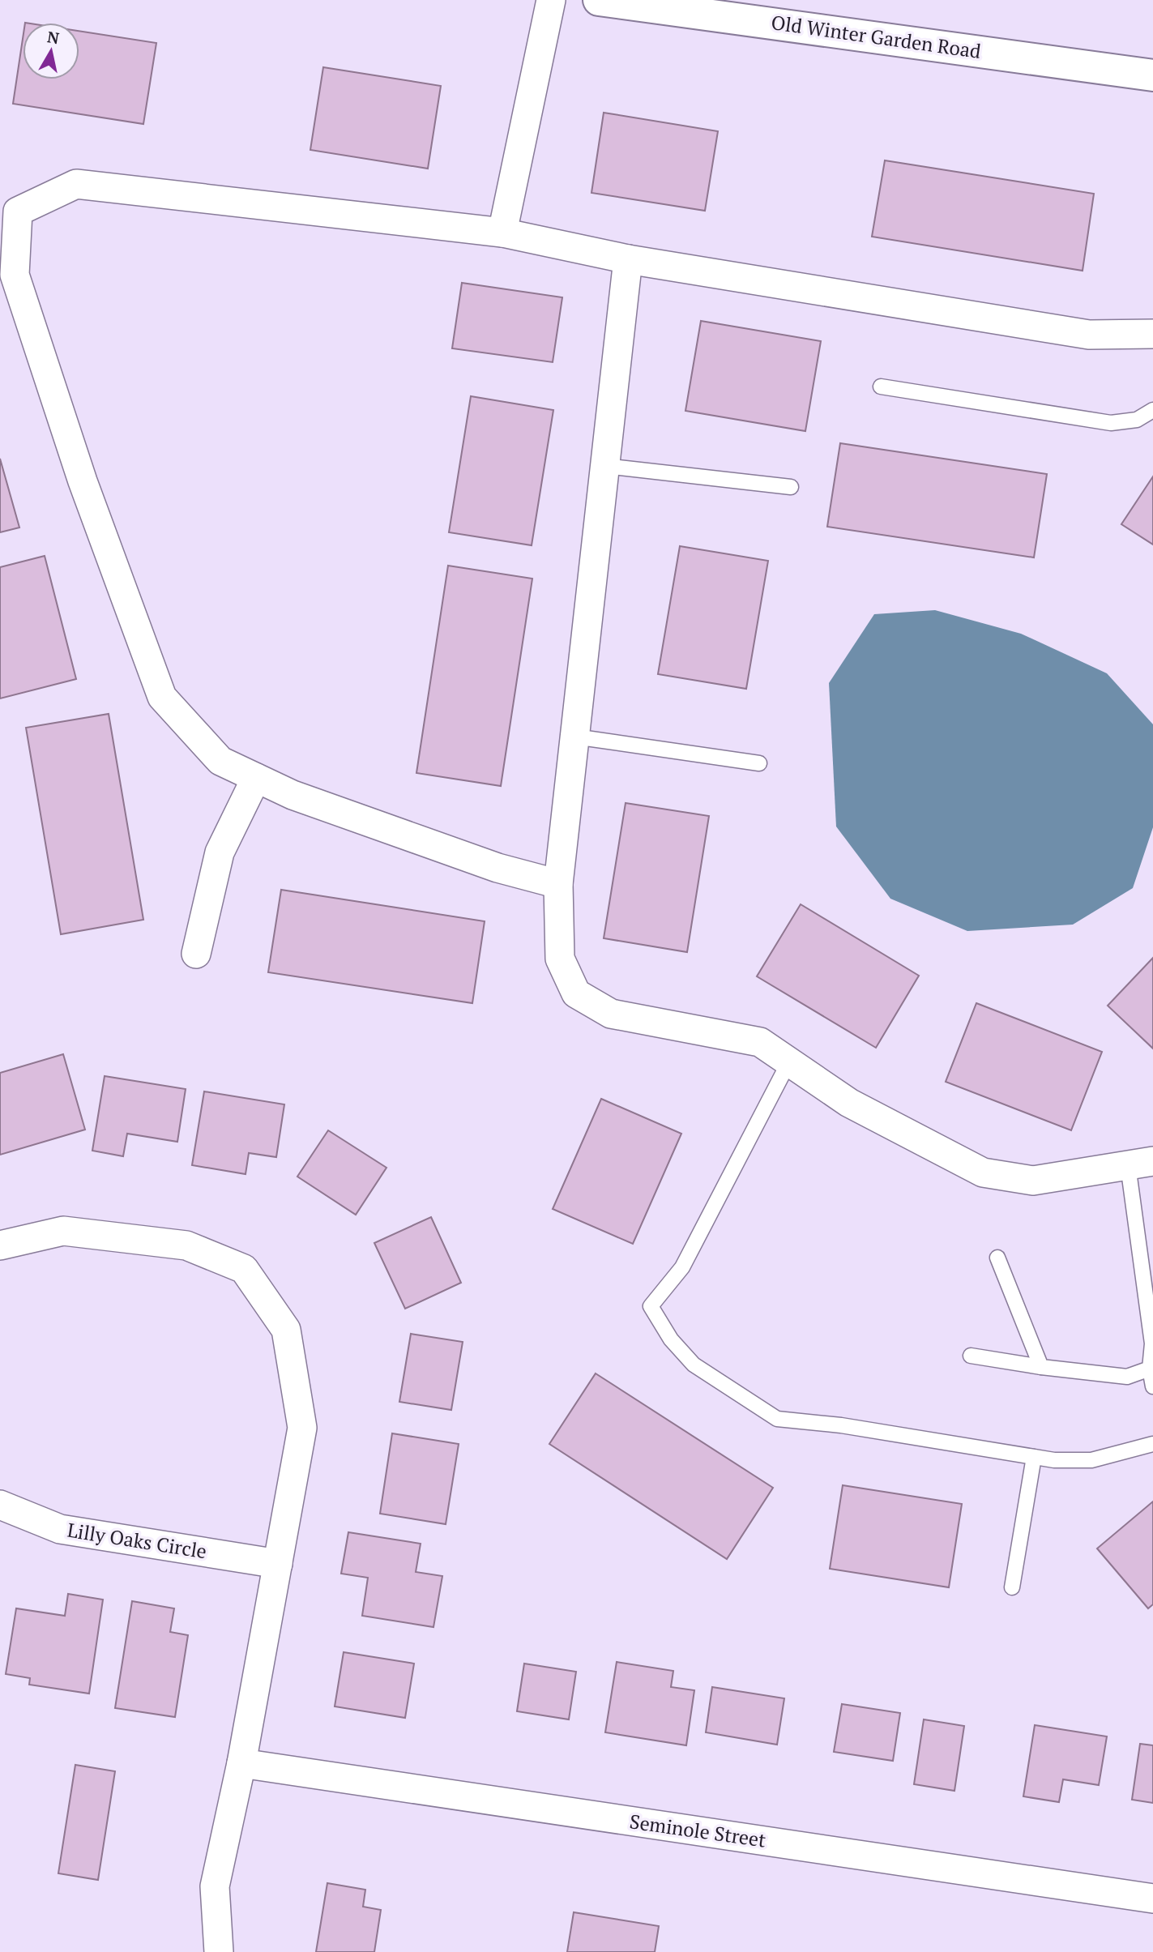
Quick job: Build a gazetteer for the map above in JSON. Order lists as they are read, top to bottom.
{
  "streets": {
    "main road": ["Old Winter Garden Road"],
    "street": ["Lilly Oaks Circle", "Seminole Street"]
  },
  "north": "top"
}
